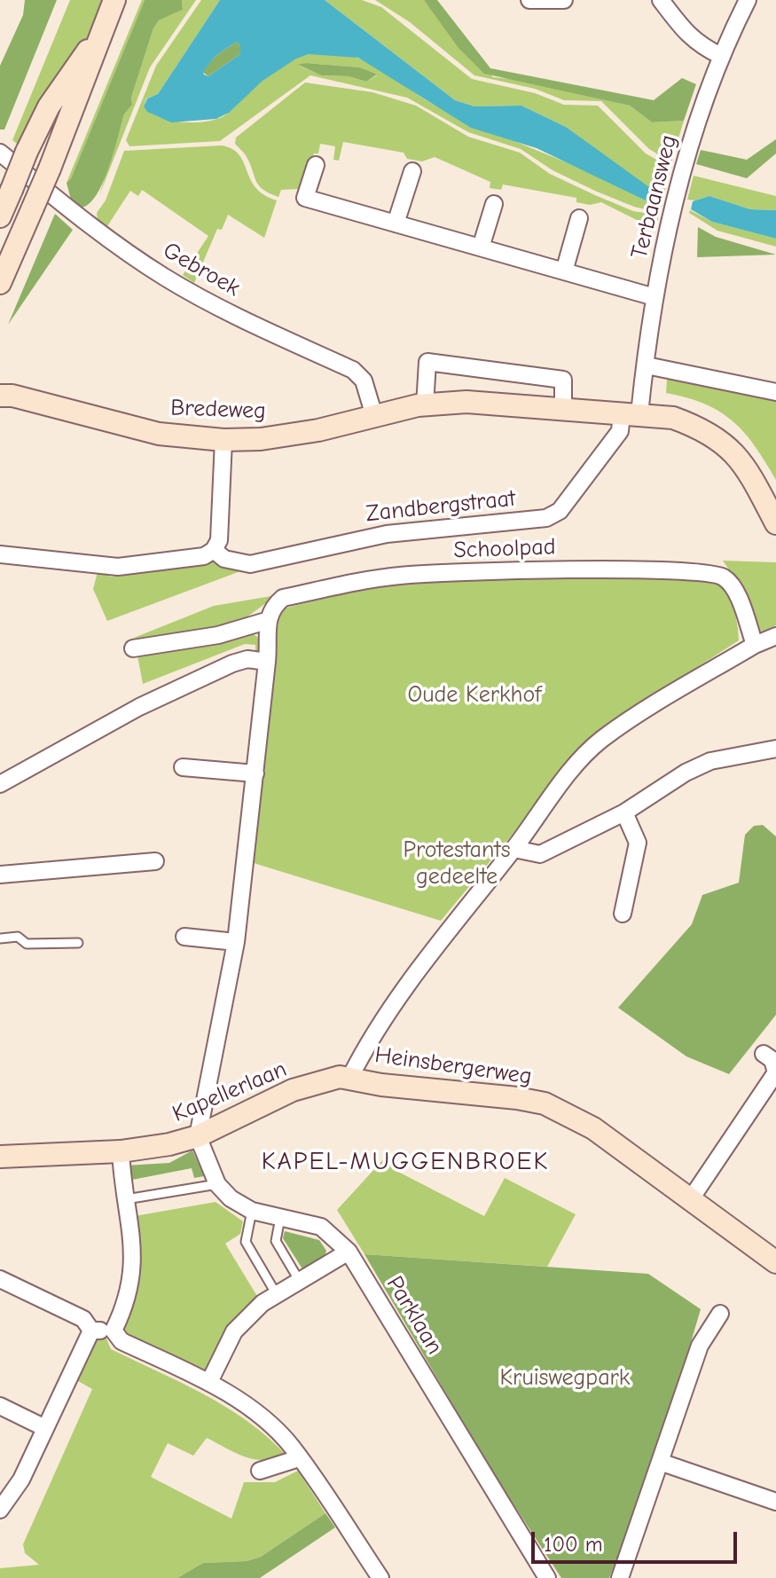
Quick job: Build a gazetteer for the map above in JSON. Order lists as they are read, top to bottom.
{
  "streets": {
    "main road": ["Bredeweg", "Heinsbergerweg", "Kapellerlaan"],
    "street": [
      "Terbaansweg",
      "Gebroek",
      "Zandbergstraat",
      "Schoolpad",
      "Parklaan"
    ]
  },
  "crossings": [
    ["Terbaansweg", "Bredeweg"],
    ["Terbaansweg", "Zandbergstraat"],
    ["Gebroek", "Bredeweg"],
    ["Bredeweg", "Zandbergstraat"],
    ["Heinsbergerweg", "Kapellerlaan"],
    ["Kapellerlaan", "Parklaan"]
  ],
  "districts": ["KAPEL-MUGGENBROEK"],
  "parks": ["Oude Kerkhof", "Protestants gedeelte", "Kruiswegpark"],
  "scale_bar": "100 m"
}
